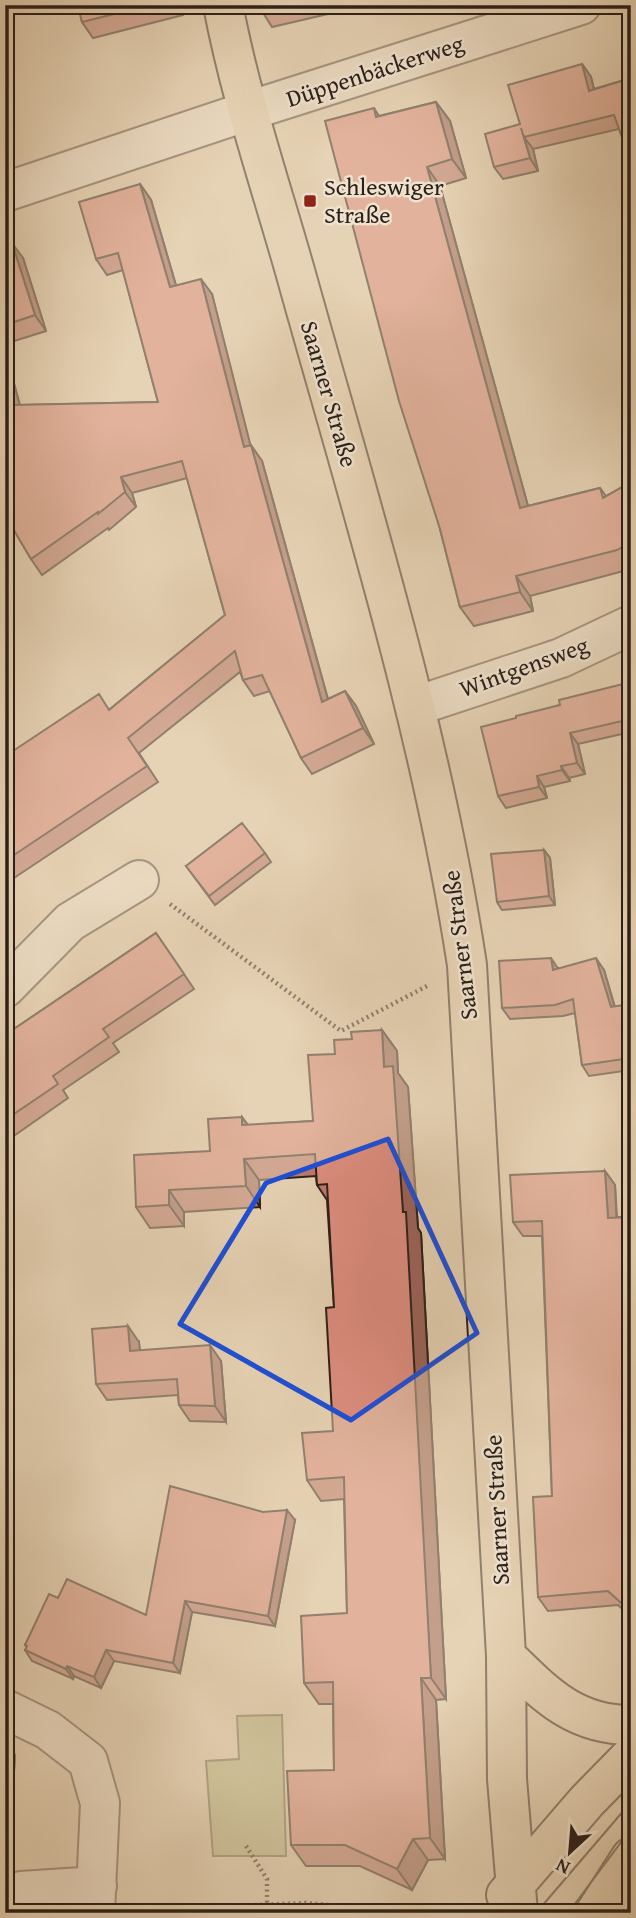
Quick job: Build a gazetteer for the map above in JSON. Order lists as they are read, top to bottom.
{
  "streets": {
    "main road": ["Saarner Straße"],
    "street": ["Düppenbäckerweg", "Wintgensweg"]
  },
  "crossings": [
    ["Düppenbäckerweg", "Saarner Straße"],
    ["Saarner Straße", "Wintgensweg"]
  ],
  "places": {
    "transit": ["Schleswiger Straße"]
  },
  "north": "bottom left"
}
